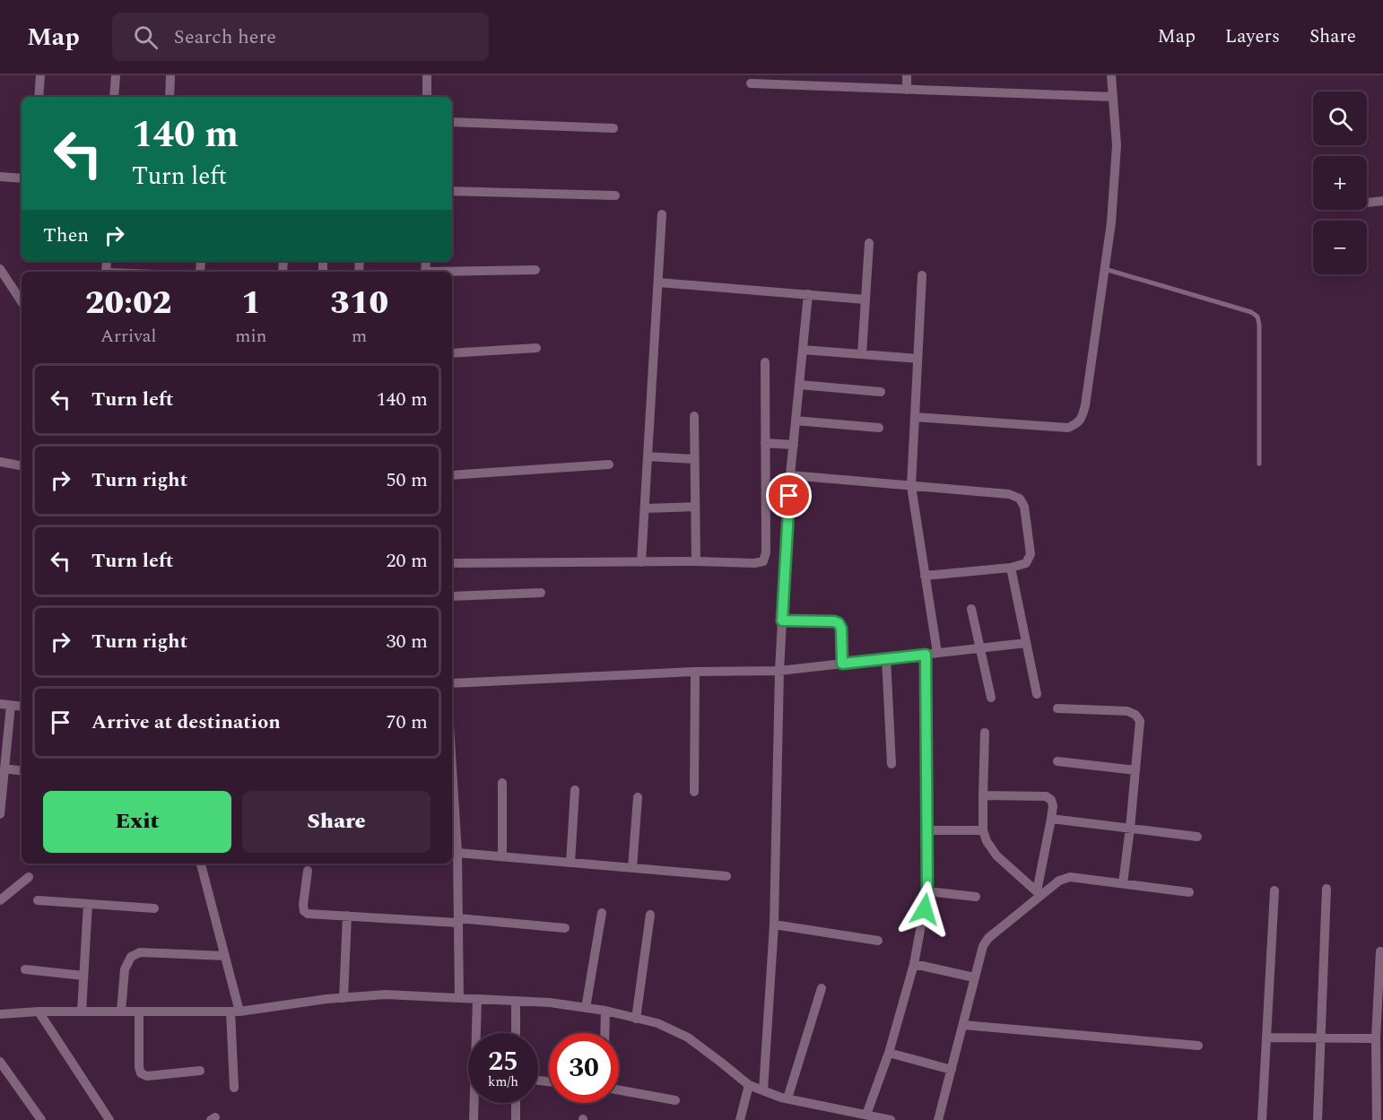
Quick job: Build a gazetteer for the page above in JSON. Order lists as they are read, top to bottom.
{
  "page": {
    "header": "Map",
    "search": "Search here",
    "nav": ["Map", "Layers", "Share"],
    "map_buttons": ["+", "−"],
    "turn": ["140 m", "Turn left"],
    "then": "Then",
    "eta": [
      "20:02",
      "Arrival",
      "1",
      "min",
      "310",
      "m"
    ],
    "list": [
      {
        "name": "Turn left",
        "value": "140 m"
      },
      {
        "name": "Turn right",
        "value": "50 m"
      },
      {
        "name": "Turn left",
        "value": "20 m"
      },
      {
        "name": "Turn right",
        "value": "30 m"
      },
      {
        "name": "Arrive at destination",
        "value": "70 m"
      }
    ],
    "buttons": ["Exit", "Share"],
    "speed": "25 km/h",
    "limit": "30"
  }
}
